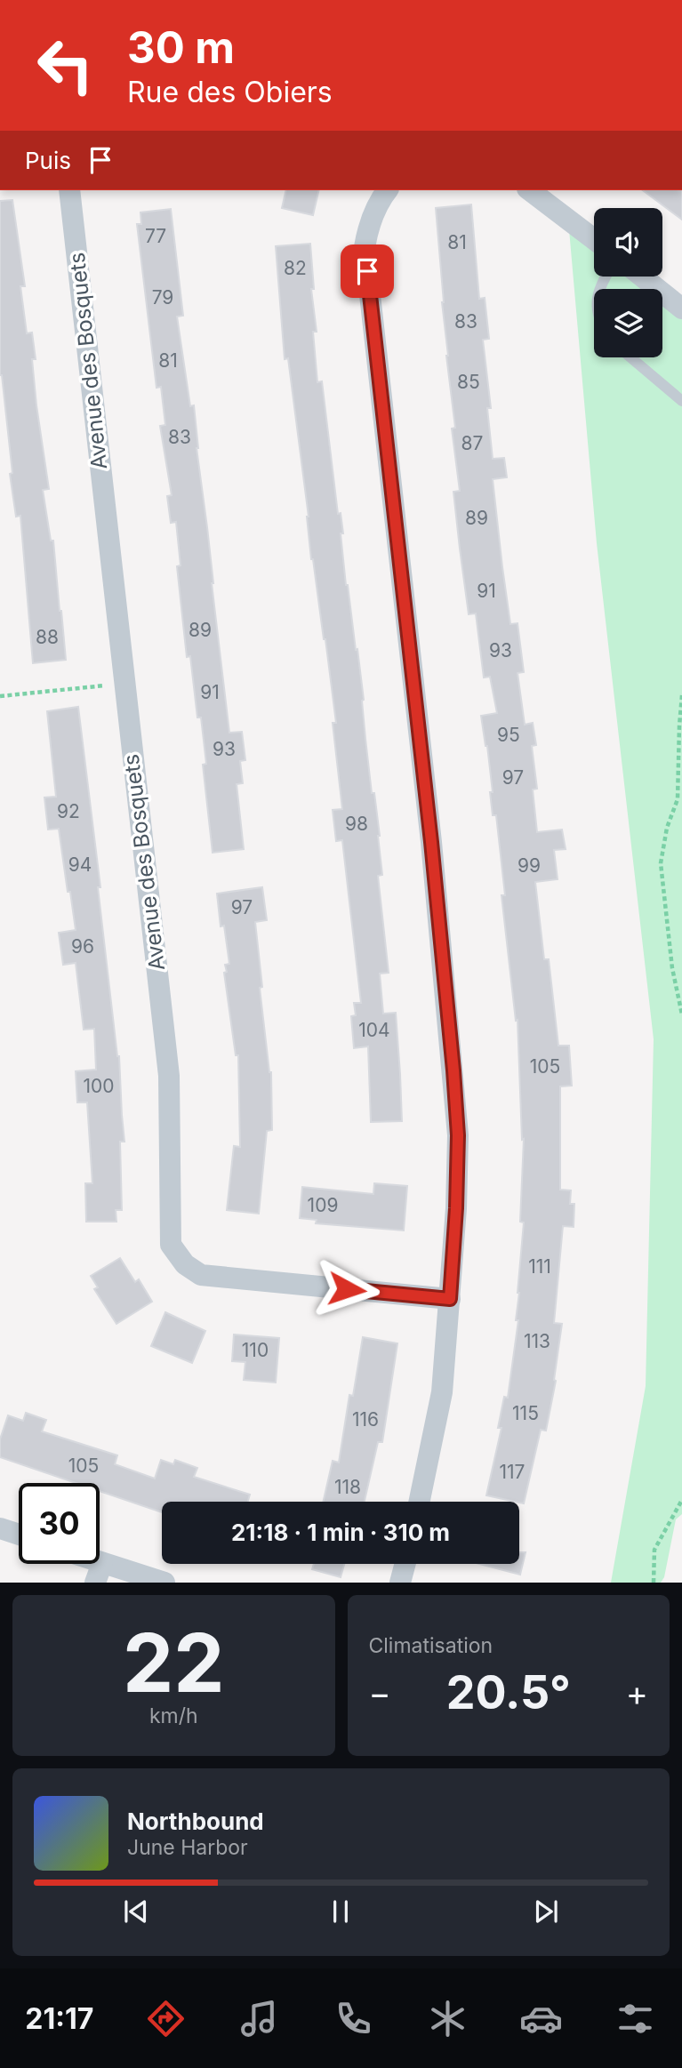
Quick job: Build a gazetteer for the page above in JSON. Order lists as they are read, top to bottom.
{
  "streets": {
    "street": ["Avenue des Bosquets"]
  },
  "house_numbers": [
    "77",
    "81",
    "82",
    "79",
    "83",
    "81",
    "85",
    "83",
    "87",
    "89",
    "91",
    "89",
    "88",
    "93",
    "91",
    "95",
    "93",
    "97",
    "92",
    "98",
    "94",
    "99",
    "97",
    "96",
    "104",
    "105",
    "100",
    "109",
    "111",
    "113",
    "110",
    "115",
    "116",
    "105",
    "117",
    "118"
  ],
  "page": {
    "turn": ["30 m", "Rue des Obiers"],
    "then": "Puis",
    "limit": "30",
    "trip": "21:18 · 1 min · 310 m",
    "tile": [
      ["22", "km/h"],
      "Climatisation"
    ],
    "heat": ["−", "20.5°", "+"],
    "song": ["Northbound", "June Harbor"],
    "tabs": "21:17"
  }
}
